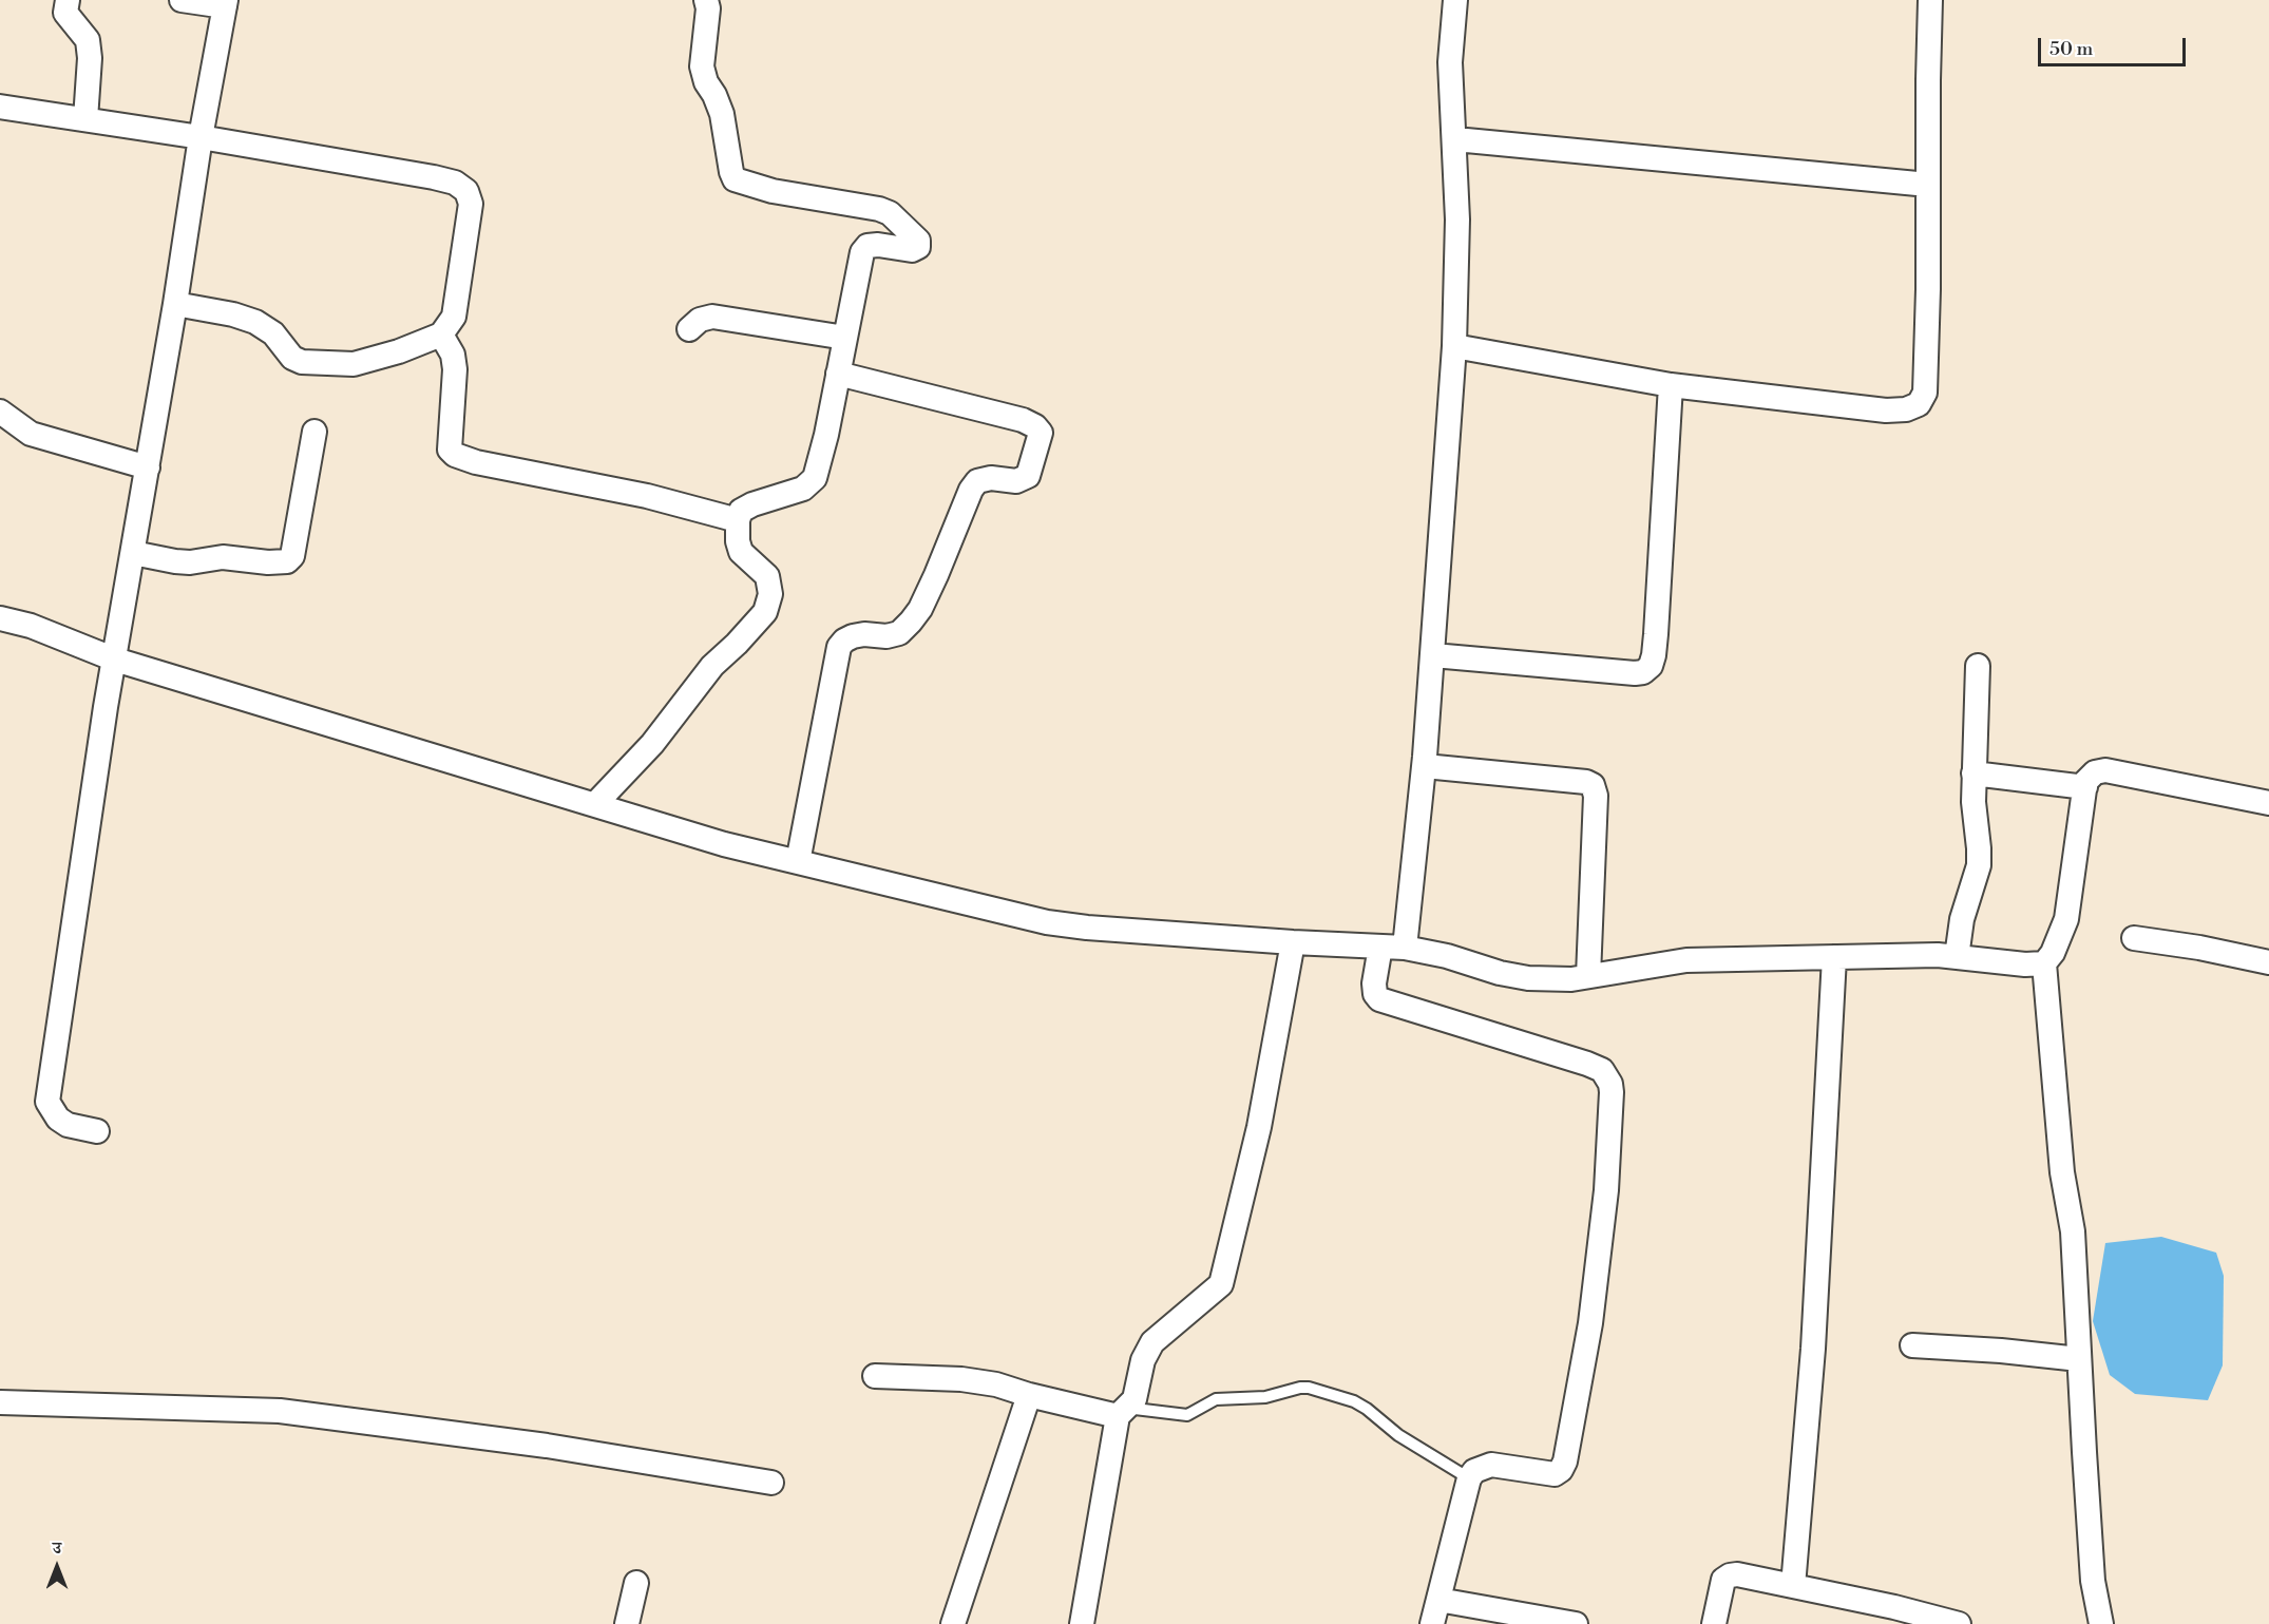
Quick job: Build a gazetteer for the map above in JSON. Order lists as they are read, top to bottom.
{
  "scale_bar": "50 m",
  "north": "top"
}
